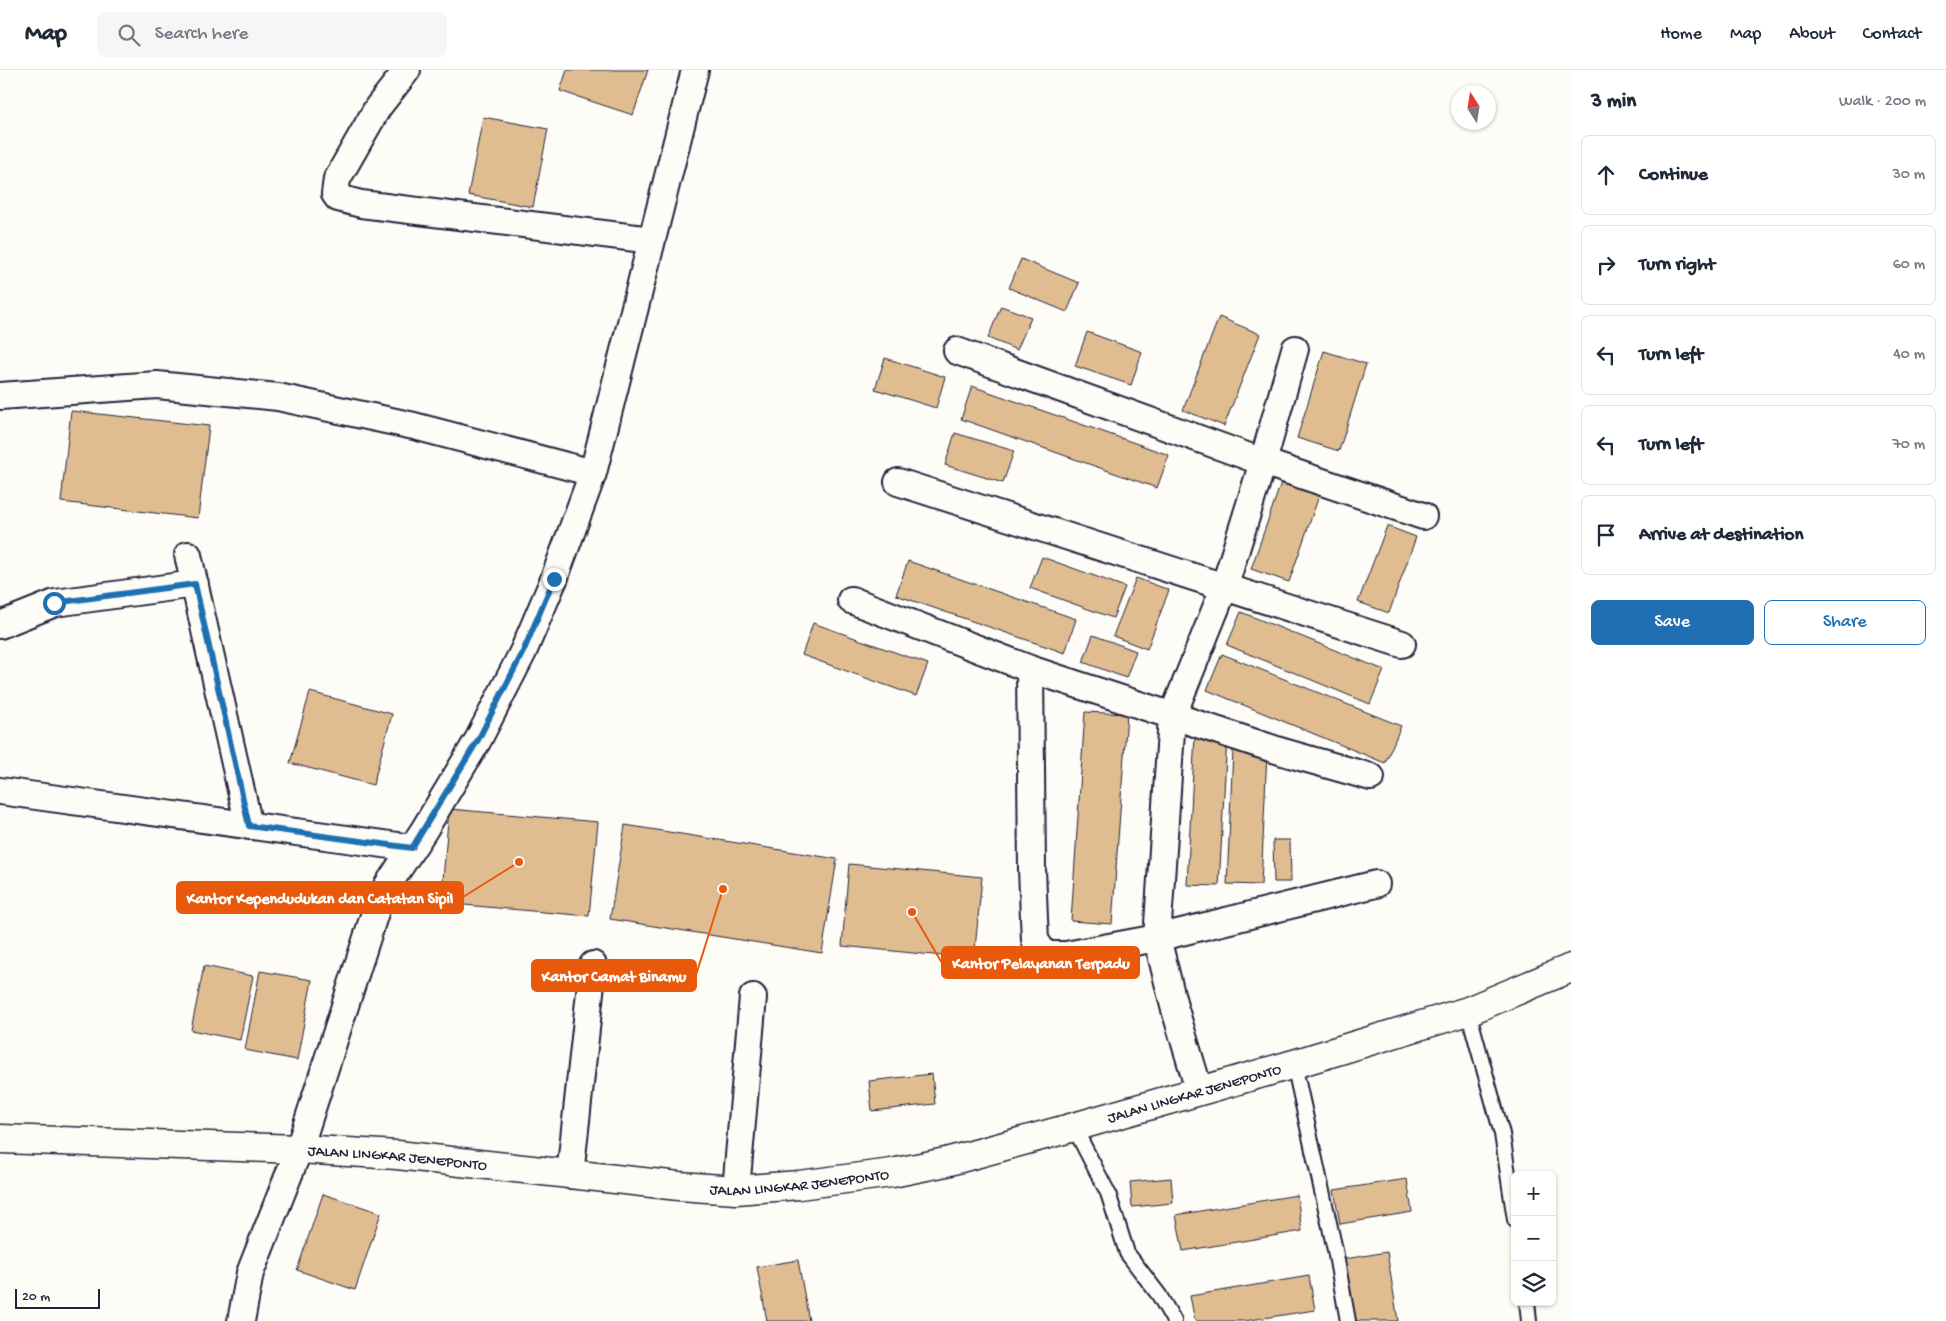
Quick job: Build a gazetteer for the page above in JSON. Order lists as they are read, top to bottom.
{
  "streets": {
    "main road": ["JALAN LINGKAR JENEPONTO"]
  },
  "places": ["Kantor Kependudukan dan Catatan Sipil", "Kantor Camat Binamu", "Kantor Pelayanan Terpadu"],
  "scale_bar": "20 m",
  "north": "top",
  "page": {
    "header": "Map",
    "search": "Search here",
    "nav": [
      "Home",
      "Map",
      "About",
      "Contact"
    ],
    "heading": ["3 min", "Walk · 200 m"],
    "list": [
      ["Continue", "30 m"],
      ["Turn right", "60 m"],
      ["Turn left", "40 m"],
      ["Turn left", "70 m"],
      "Arrive at destination"
    ],
    "buttons": ["Save", "Share"],
    "map_buttons": ["+", "−"],
    "scale": "20 m"
  }
}
